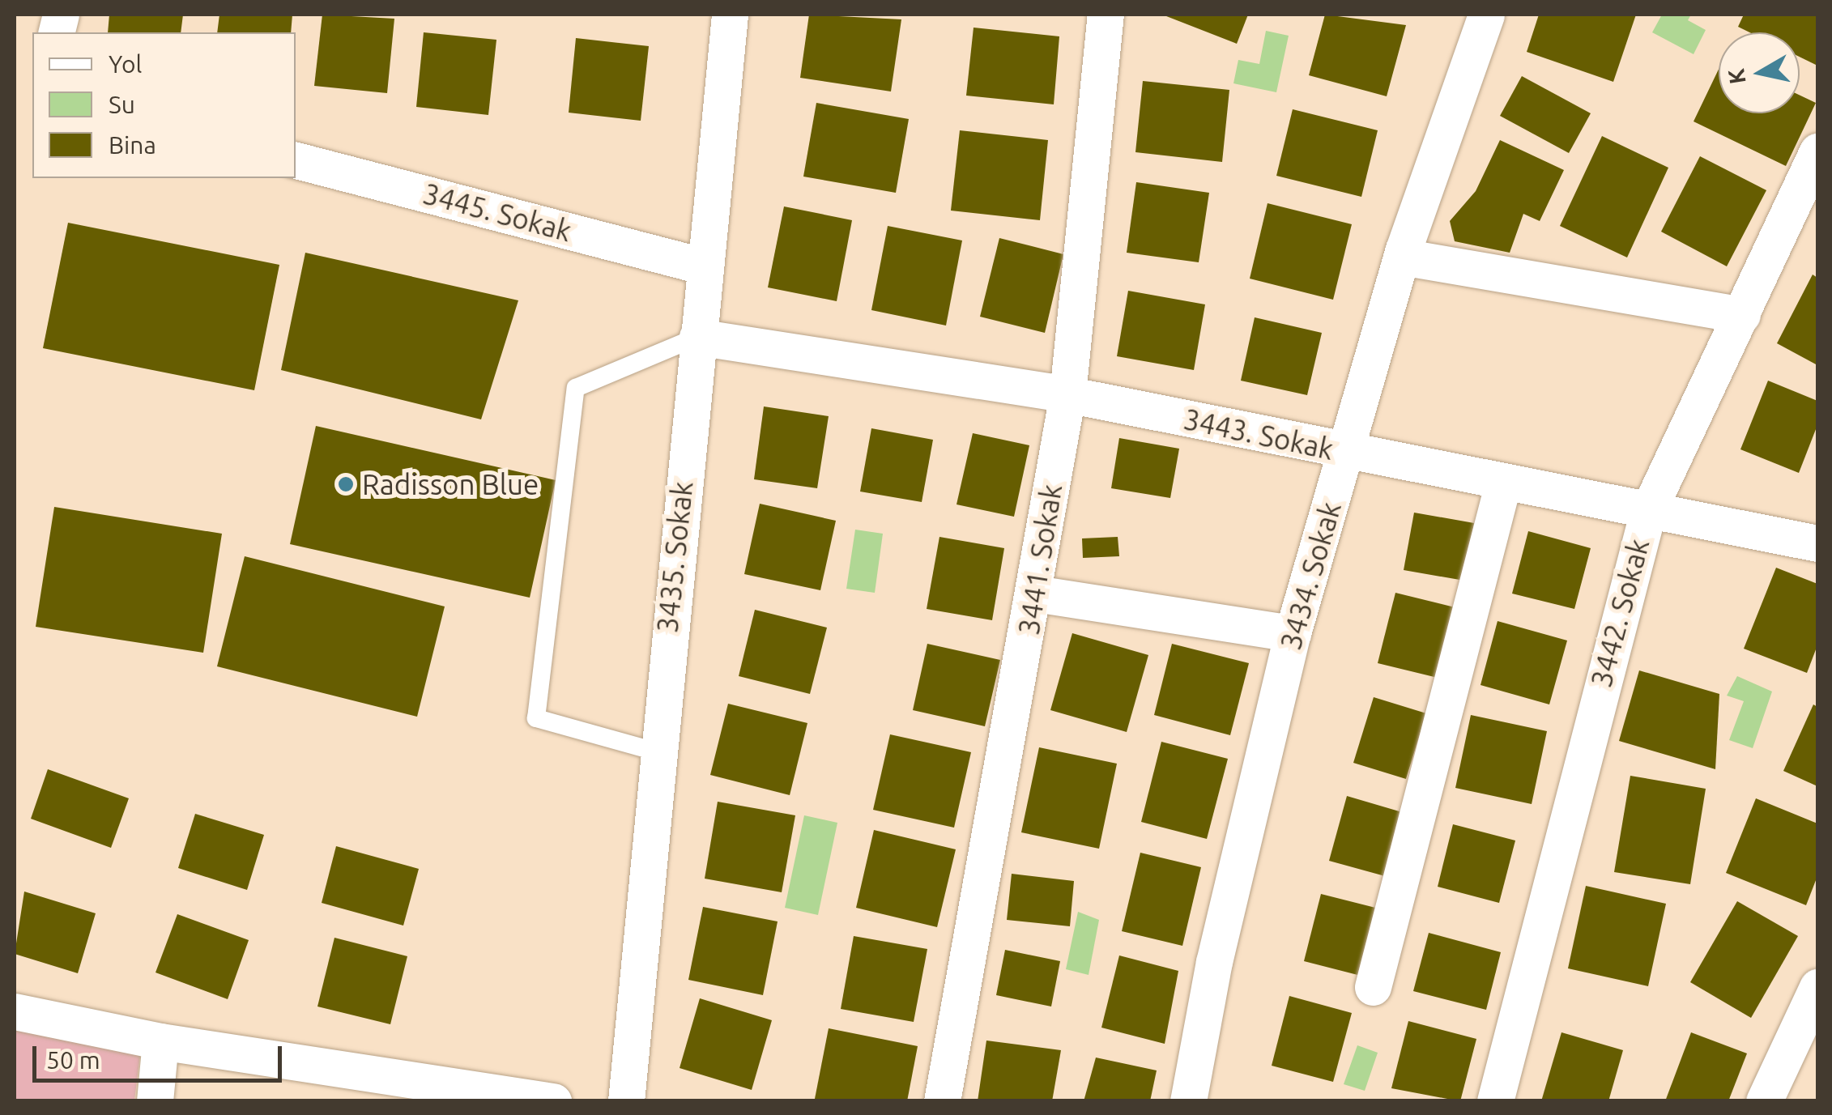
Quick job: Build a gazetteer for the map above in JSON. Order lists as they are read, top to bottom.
{
  "streets": {
    "street": [
      "3445. Sokak",
      "3443. Sokak",
      "3435. Sokak",
      "3441. Sokak",
      "3434. Sokak",
      "3442. Sokak"
    ]
  },
  "crossings": [
    ["3445. Sokak", "3435. Sokak"],
    ["3443. Sokak", "3435. Sokak"],
    ["3443. Sokak", "3441. Sokak"],
    ["3443. Sokak", "3434. Sokak"],
    ["3443. Sokak", "3442. Sokak"]
  ],
  "places": ["Radisson Blue"],
  "legend": ["Yol", "Su", "Bina"],
  "scale_bar": "50 m",
  "north": "left"
}
